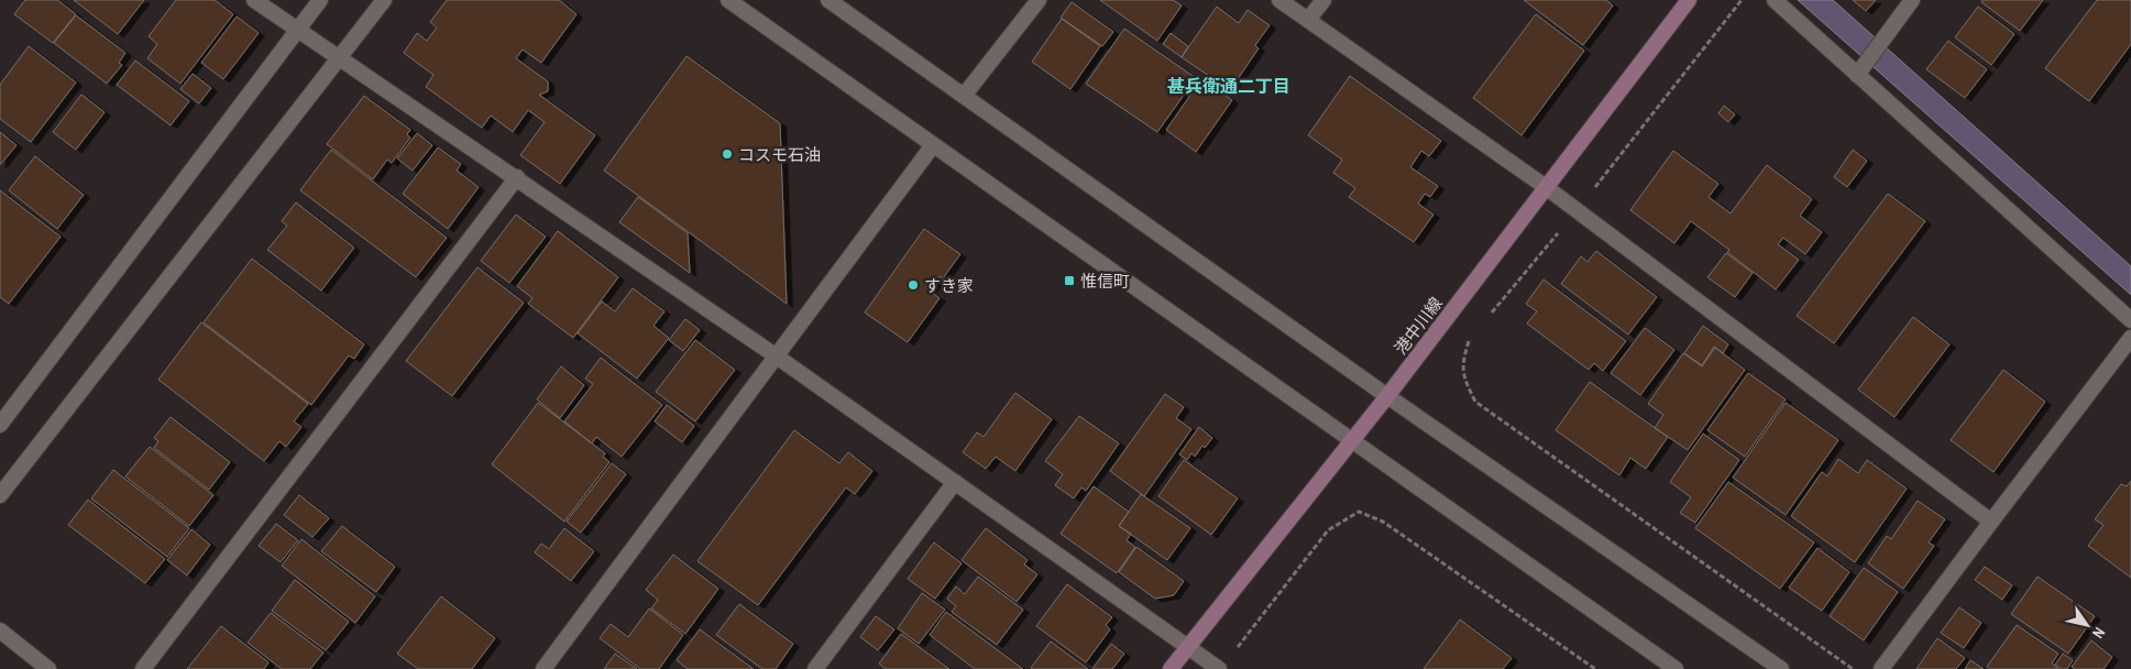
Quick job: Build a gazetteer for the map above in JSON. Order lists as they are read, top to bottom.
{
  "streets": {
    "main road": ["港中川線"]
  },
  "districts": ["甚兵衛通二丁目"],
  "places": {
    "other": ["コスモ石油", "すき家"],
    "transit": ["惟信町"]
  },
  "north": "bottom right"
}
